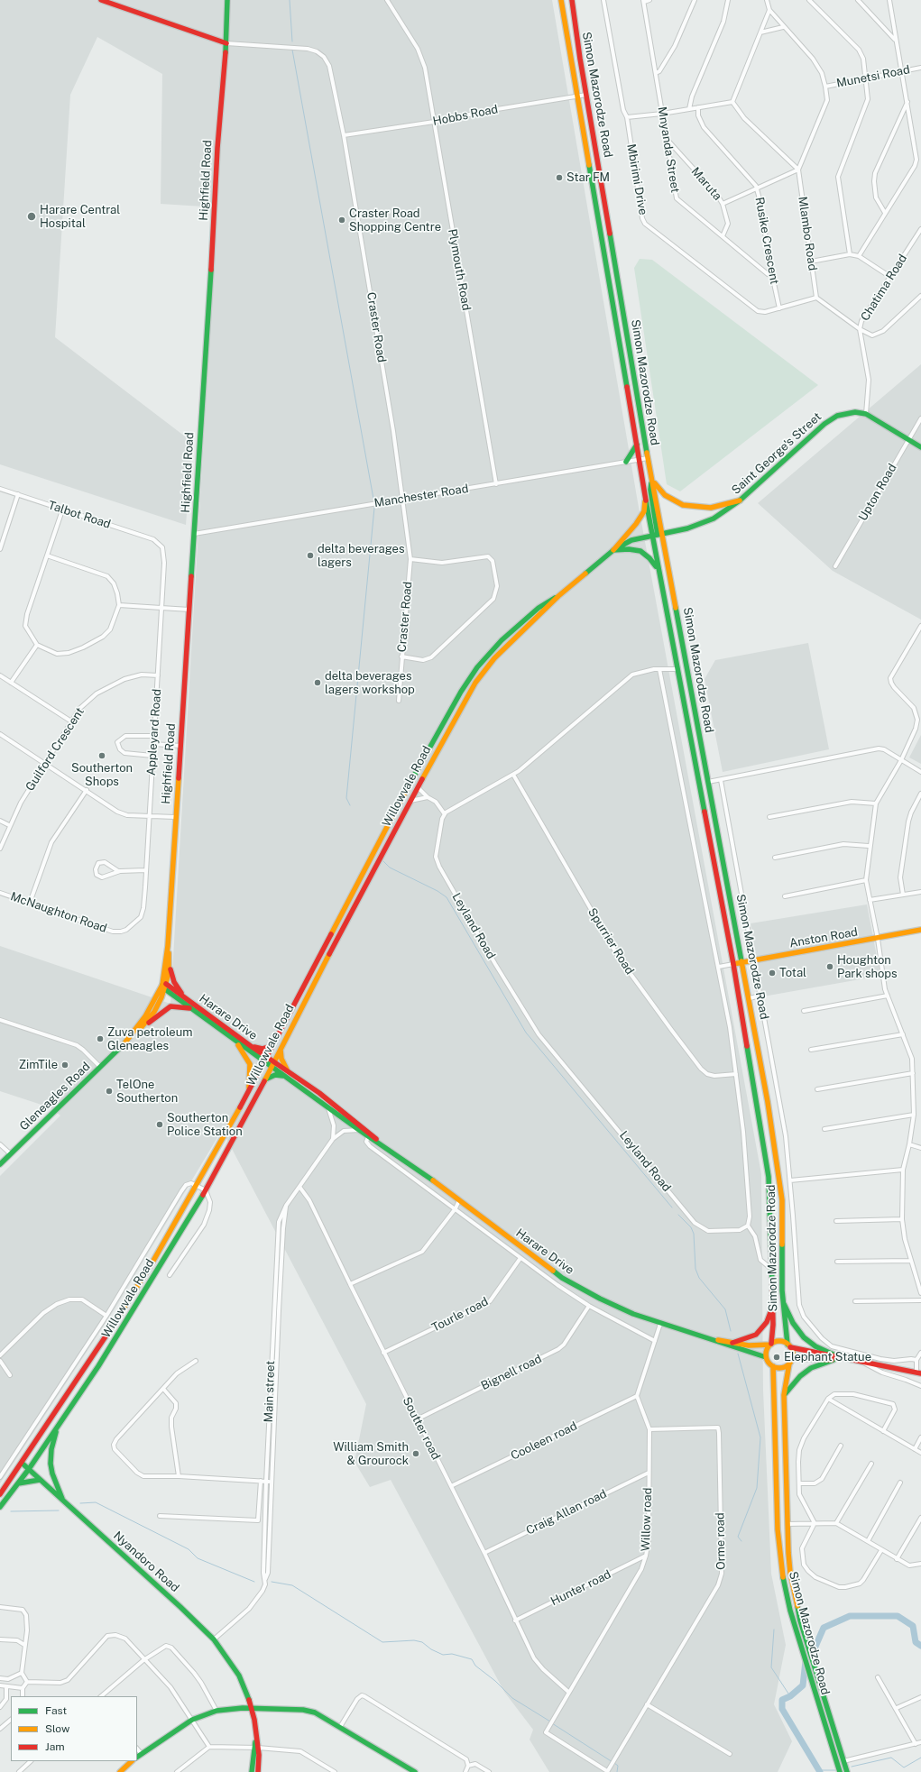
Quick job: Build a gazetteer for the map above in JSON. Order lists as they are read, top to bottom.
{
  "streets": {
    "main road": [
      "Simon Mazorodze Road",
      "Highfield Road",
      "Saint George's Street",
      "Willowvale Road",
      "Anston Road",
      "Harare Drive",
      "Gleneagles Road",
      "Nyandoro Road"
    ],
    "street": [
      "Munetsi Road",
      "Hobbs Road",
      "Mnyanda Street",
      "Mbirimi Drive",
      "Maruta",
      "Mlambo Road",
      "Rusike Crescent",
      "Plymouth Road",
      "Chatima Road",
      "Craster Road",
      "Upton Road",
      "Manchester Road",
      "Talbot Road",
      "Appleyard Road",
      "Guilford Crescent",
      "McNaughton Road",
      "Leyland Road",
      "Spurrier Road",
      "Tourle road",
      "Bignell road",
      "Main street",
      "Soutter road",
      "Cooleen road",
      "Craig Allan road",
      "Willow road",
      "Orme road",
      "Hunter road"
    ]
  },
  "crossings": [
    ["Simon Mazorodze Road", "Hobbs Road"],
    ["Simon Mazorodze Road", "Saint George's Street"],
    ["Simon Mazorodze Road", "Manchester Road"],
    ["Simon Mazorodze Road", "Willowvale Road"],
    ["Simon Mazorodze Road", "Anston Road"],
    ["Simon Mazorodze Road", "Harare Drive"],
    ["Hobbs Road", "Plymouth Road"],
    ["Hobbs Road", "Craster Road"],
    ["Mnyanda Street", "Maruta"],
    ["Mnyanda Street", "Rusike Crescent"],
    ["Mbirimi Drive", "Mlambo Road"],
    ["Mbirimi Drive", "Rusike Crescent"],
    ["Highfield Road", "Craster Road"],
    ["Highfield Road", "Manchester Road"],
    ["Highfield Road", "Harare Drive"],
    ["Highfield Road", "Gleneagles Road"],
    ["Plymouth Road", "Manchester Road"],
    ["Craster Road", "Manchester Road"],
    ["Saint George's Street", "Upton Road"],
    ["Saint George's Street", "Willowvale Road"],
    ["Talbot Road", "Appleyard Road"],
    ["Appleyard Road", "Guilford Crescent"],
    ["Appleyard Road", "McNaughton Road"],
    ["Willowvale Road", "Harare Drive"],
    ["Willowvale Road", "Nyandoro Road"],
    ["Harare Drive", "Gleneagles Road"],
    ["Harare Drive", "Main street"],
    ["Tourle road", "Soutter road"],
    ["Bignell road", "Soutter road"],
    ["Main street", "Soutter road"],
    ["Main street", "Nyandoro Road"],
    ["Soutter road", "Cooleen road"],
    ["Soutter road", "Craig Allan road"],
    ["Soutter road", "Willow road"],
    ["Soutter road", "Hunter road"],
    ["Cooleen road", "Willow road"],
    ["Craig Allan road", "Willow road"],
    ["Willow road", "Orme road"],
    ["Willow road", "Hunter road"]
  ],
  "places": [
    "Star FM",
    "Harare Central Hospital",
    "Craster Road Shopping Centre",
    "delta beverages lagers",
    "delta beverages lagers workshop",
    "Southerton Shops",
    "Houghton Park shops",
    "Total",
    "Zuva petroleum Gleneagles",
    "ZimTile",
    "TelOne Southerton",
    "Southerton Police Station",
    "Elephant Statue",
    "William Smith & Grourock"
  ],
  "legend": ["Fast", "Slow", "Jam"]
}
